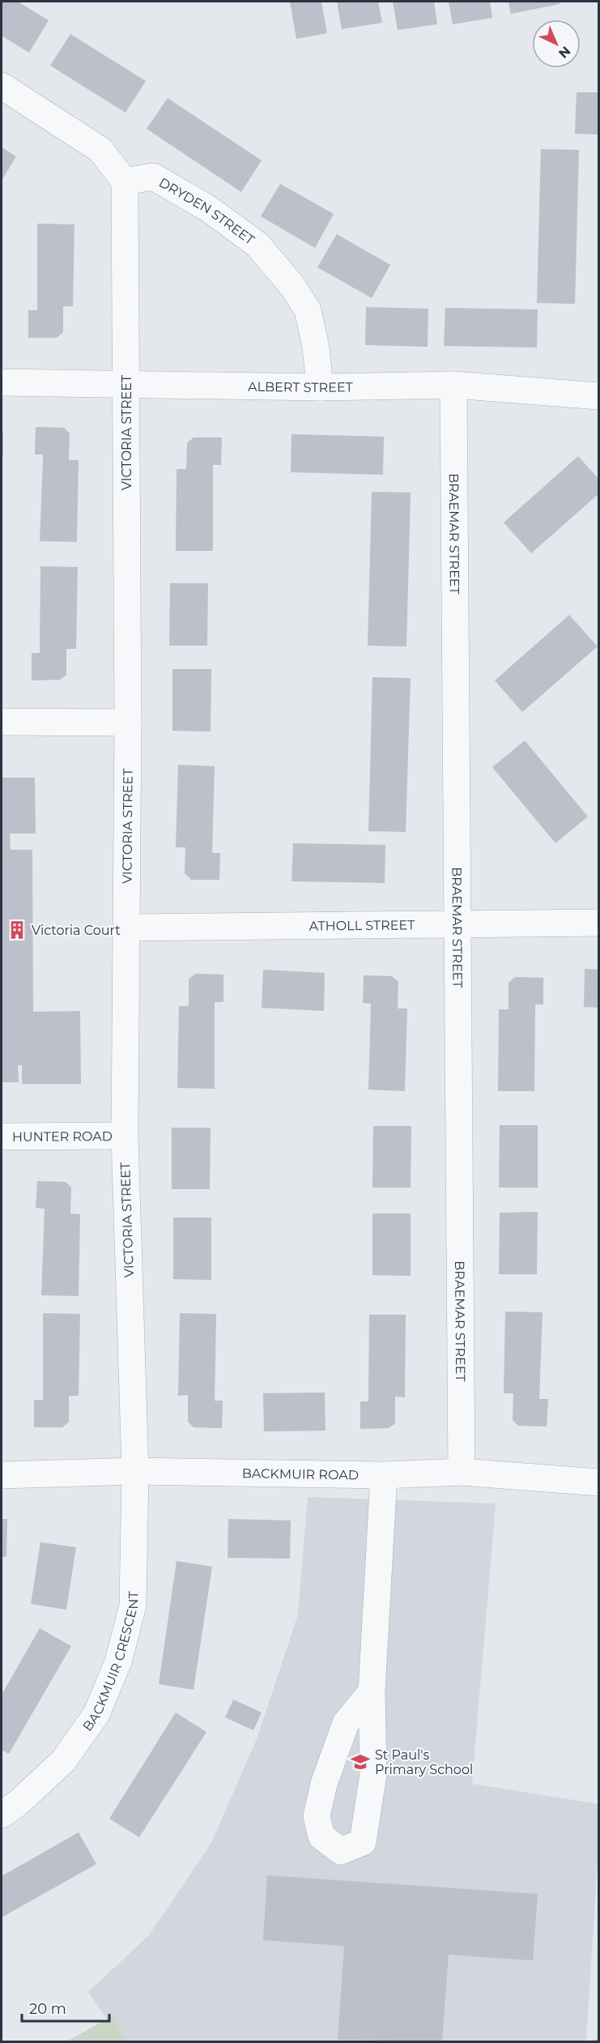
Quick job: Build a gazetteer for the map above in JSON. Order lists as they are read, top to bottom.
{
  "streets": {
    "street": [
      "DRYDEN STREET",
      "ALBERT STREET",
      "VICTORIA STREET",
      "BRAEMAR STREET",
      "ATHOLL STREET",
      "HUNTER ROAD",
      "BACKMUIR ROAD",
      "BACKMUIR CRESCENT"
    ]
  },
  "crossings": [
    ["DRYDEN STREET", "ALBERT STREET"],
    ["DRYDEN STREET", "VICTORIA STREET"],
    ["ALBERT STREET", "VICTORIA STREET"],
    ["ALBERT STREET", "BRAEMAR STREET"],
    ["VICTORIA STREET", "ATHOLL STREET"],
    ["VICTORIA STREET", "HUNTER ROAD"],
    ["VICTORIA STREET", "BACKMUIR ROAD"],
    ["VICTORIA STREET", "BACKMUIR CRESCENT"],
    ["BRAEMAR STREET", "ATHOLL STREET"],
    ["BRAEMAR STREET", "BACKMUIR ROAD"],
    ["BACKMUIR ROAD", "BACKMUIR CRESCENT"]
  ],
  "places": {
    "building": ["Victoria Court"],
    "school or university": ["St Paul's Primary School"]
  },
  "scale_bar": "20 m",
  "north": "bottom right"
}
